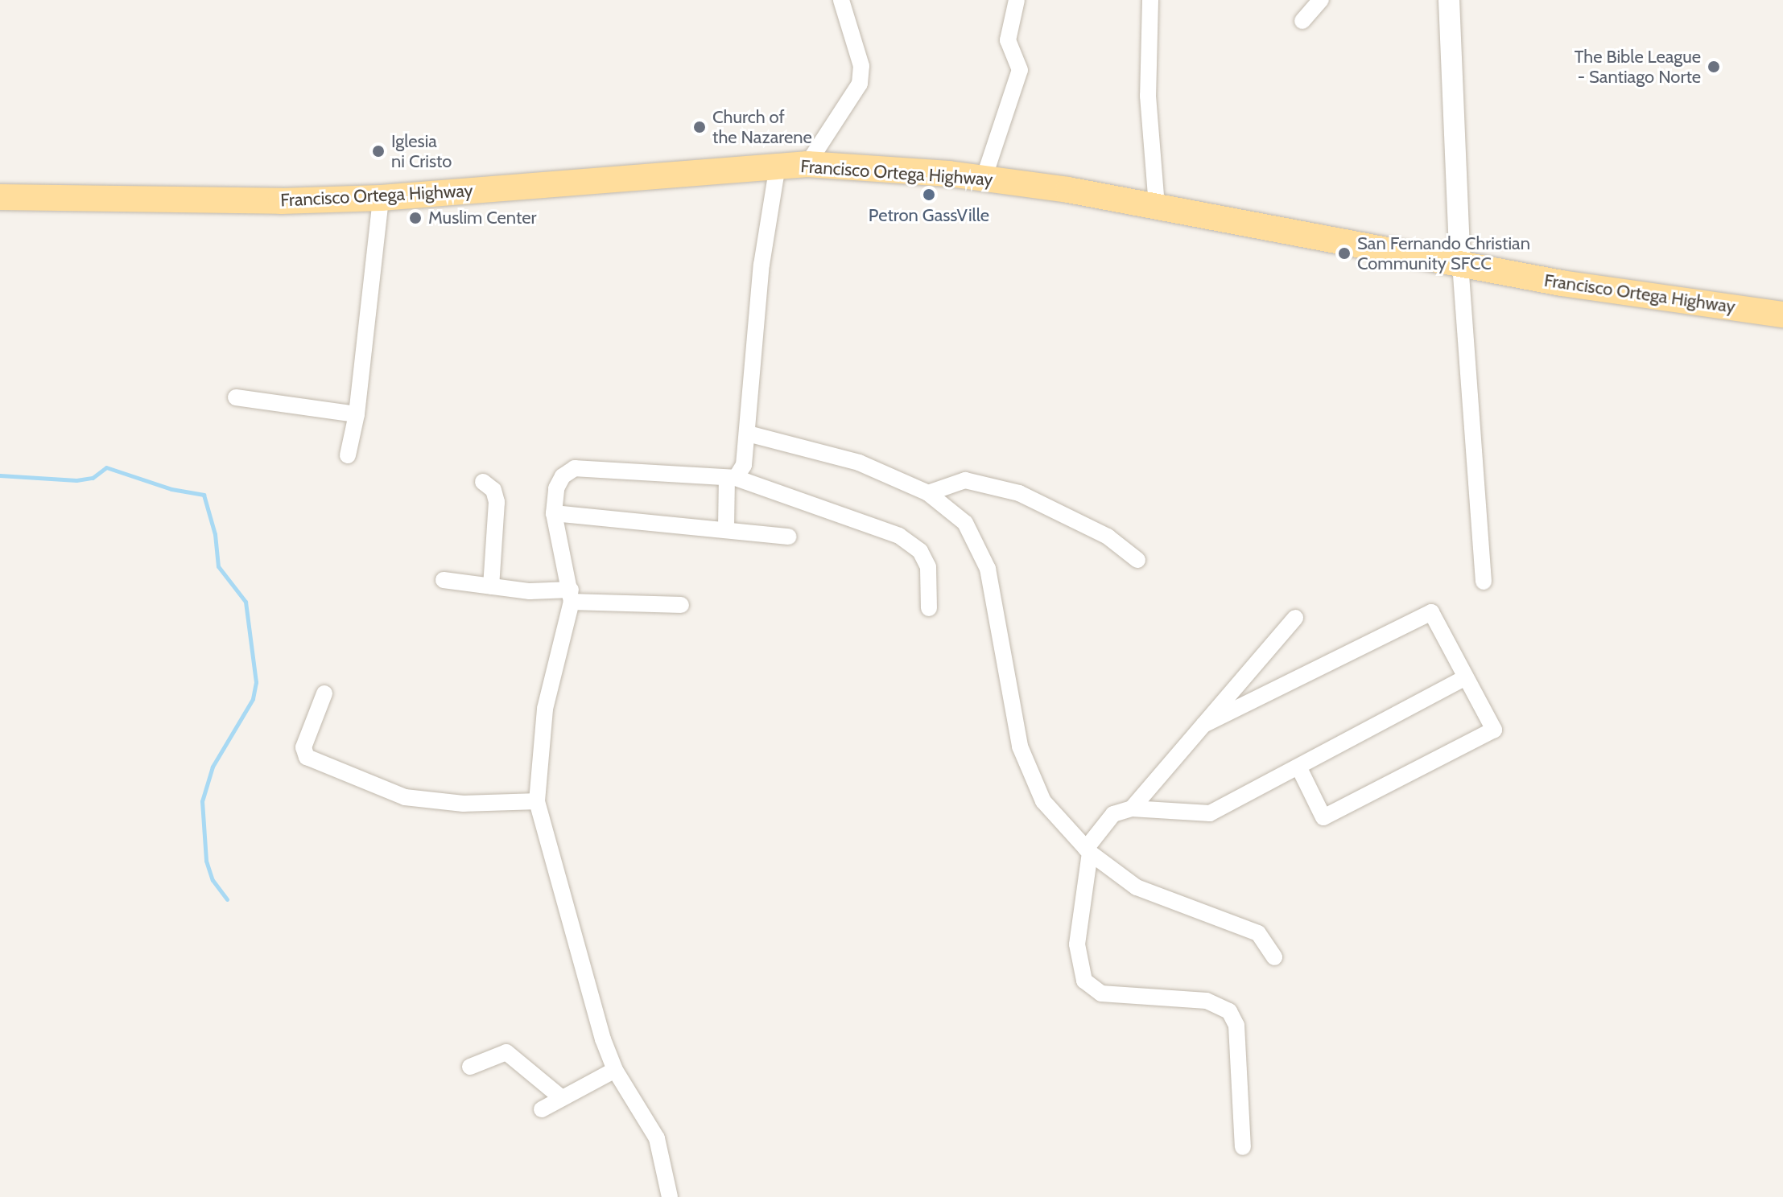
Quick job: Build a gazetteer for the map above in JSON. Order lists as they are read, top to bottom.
{
  "streets": {
    "main road": ["Francisco Ortega Highway"]
  },
  "places": [
    "The Bible League - Santiago Norte",
    "Church of the Nazarene",
    "Iglesia ni Cristo",
    "Petron GassVille",
    "Muslim Center",
    "San Fernando Christian Community SFCC"
  ]
}
